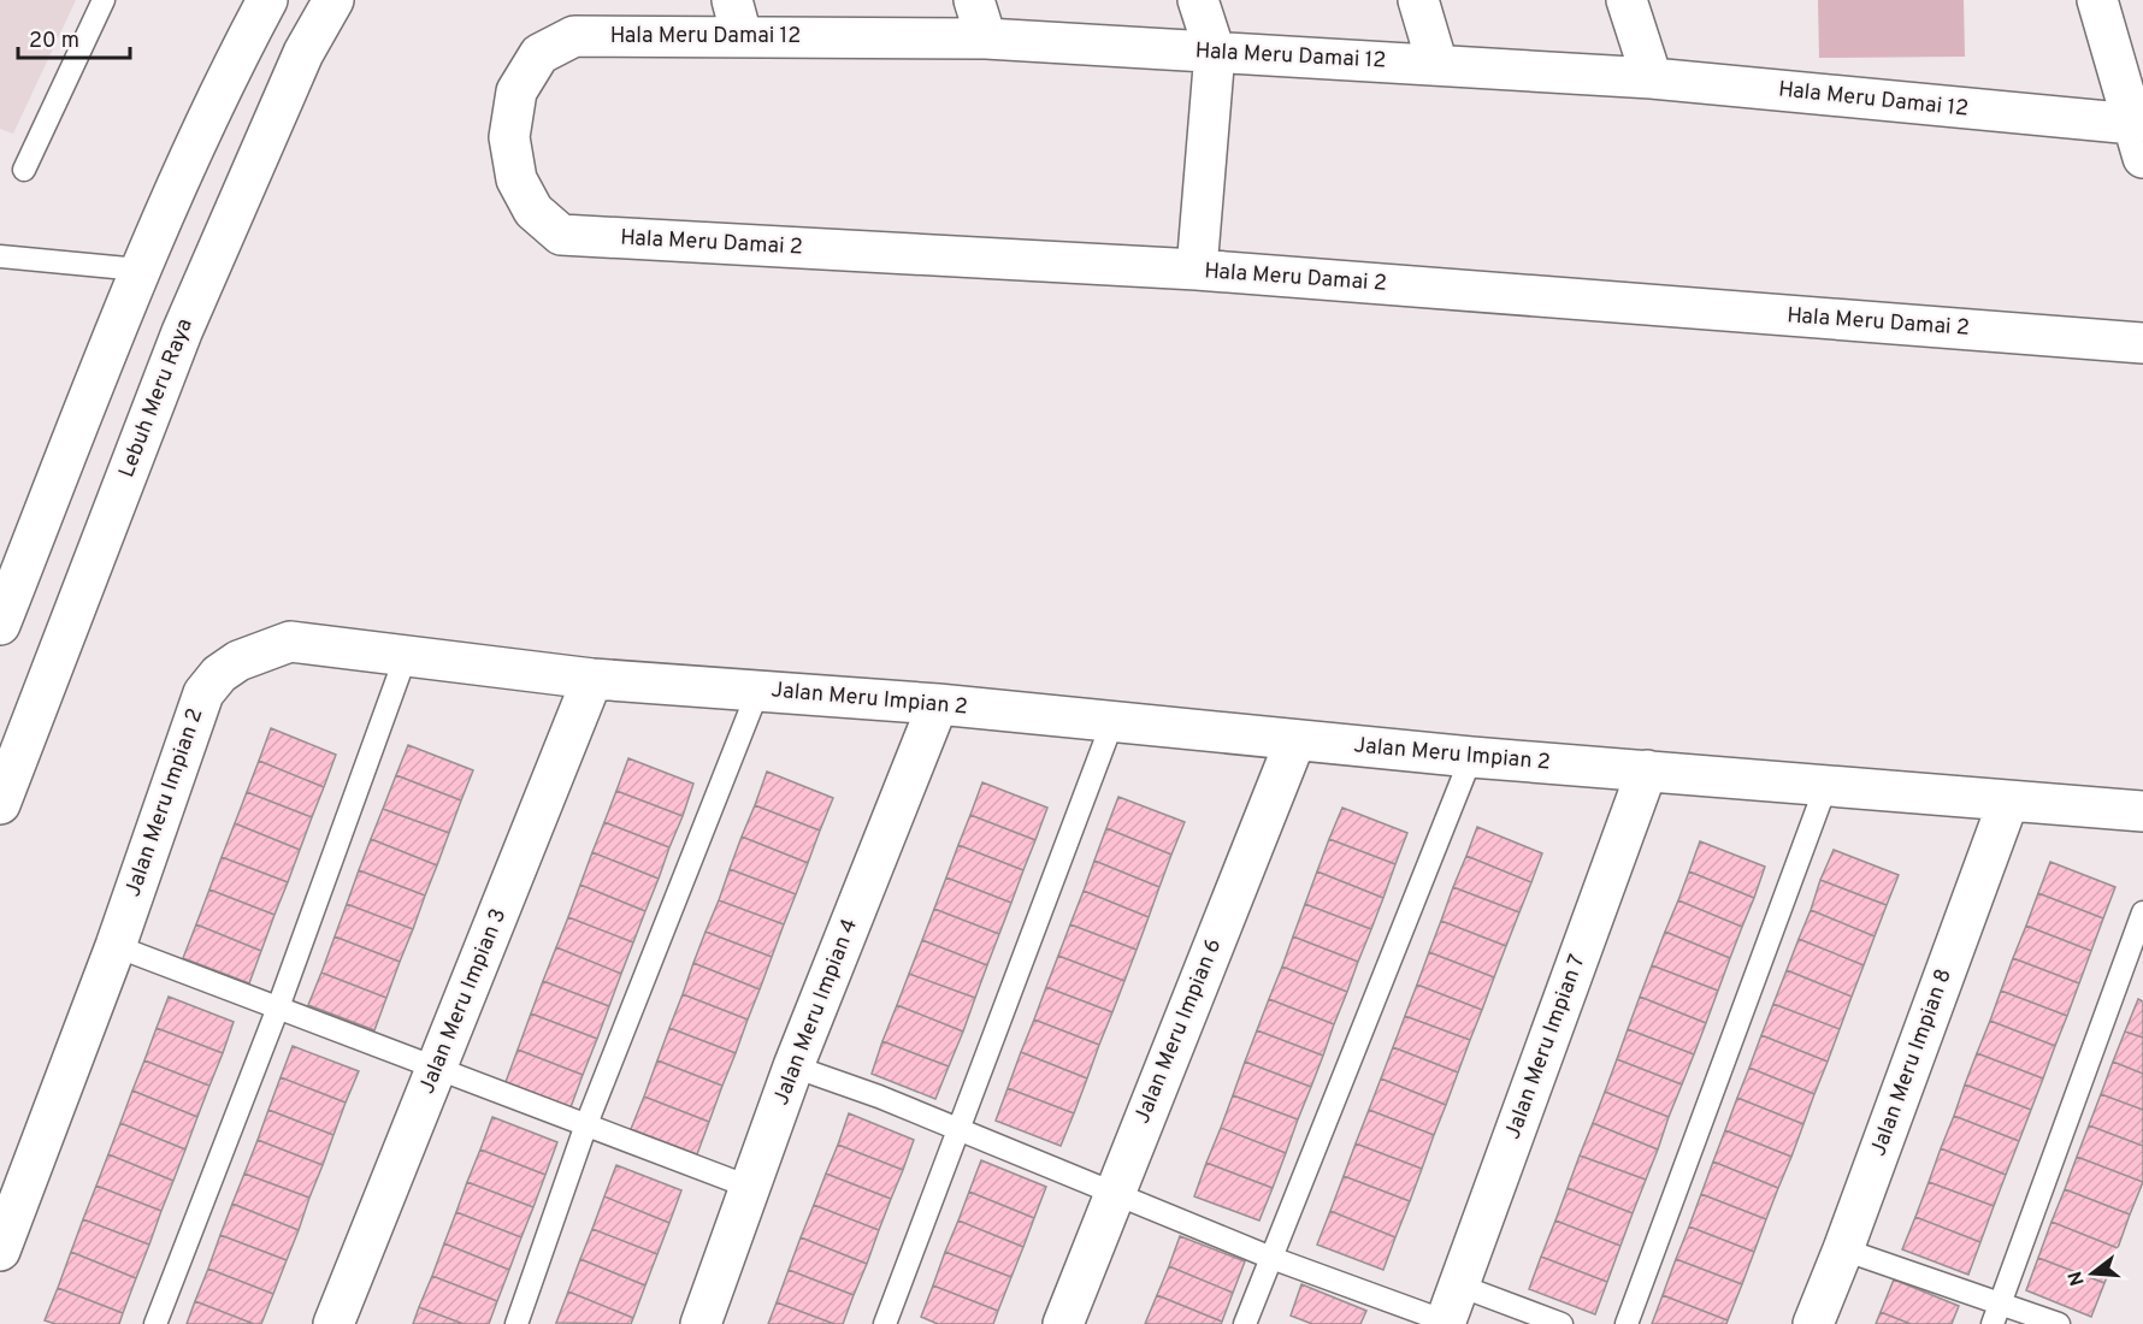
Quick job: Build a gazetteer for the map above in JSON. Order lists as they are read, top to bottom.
{
  "streets": {
    "street": [
      "Hala Meru Damai 12",
      "Hala Meru Damai 2",
      "Lebuh Meru Raya",
      "Jalan Meru Impian 2",
      "Jalan Meru Impian 3",
      "Jalan Meru Impian 4",
      "Jalan Meru Impian 6",
      "Jalan Meru Impian 7",
      "Jalan Meru Impian 8"
    ]
  },
  "crossings": [
    ["Hala Meru Damai 12", "Hala Meru Damai 2"],
    ["Jalan Meru Impian 2", "Jalan Meru Impian 3"],
    ["Jalan Meru Impian 2", "Jalan Meru Impian 4"],
    ["Jalan Meru Impian 2", "Jalan Meru Impian 6"],
    ["Jalan Meru Impian 2", "Jalan Meru Impian 7"],
    ["Jalan Meru Impian 2", "Jalan Meru Impian 8"]
  ],
  "scale_bar": "20 m",
  "north": "left"
}
